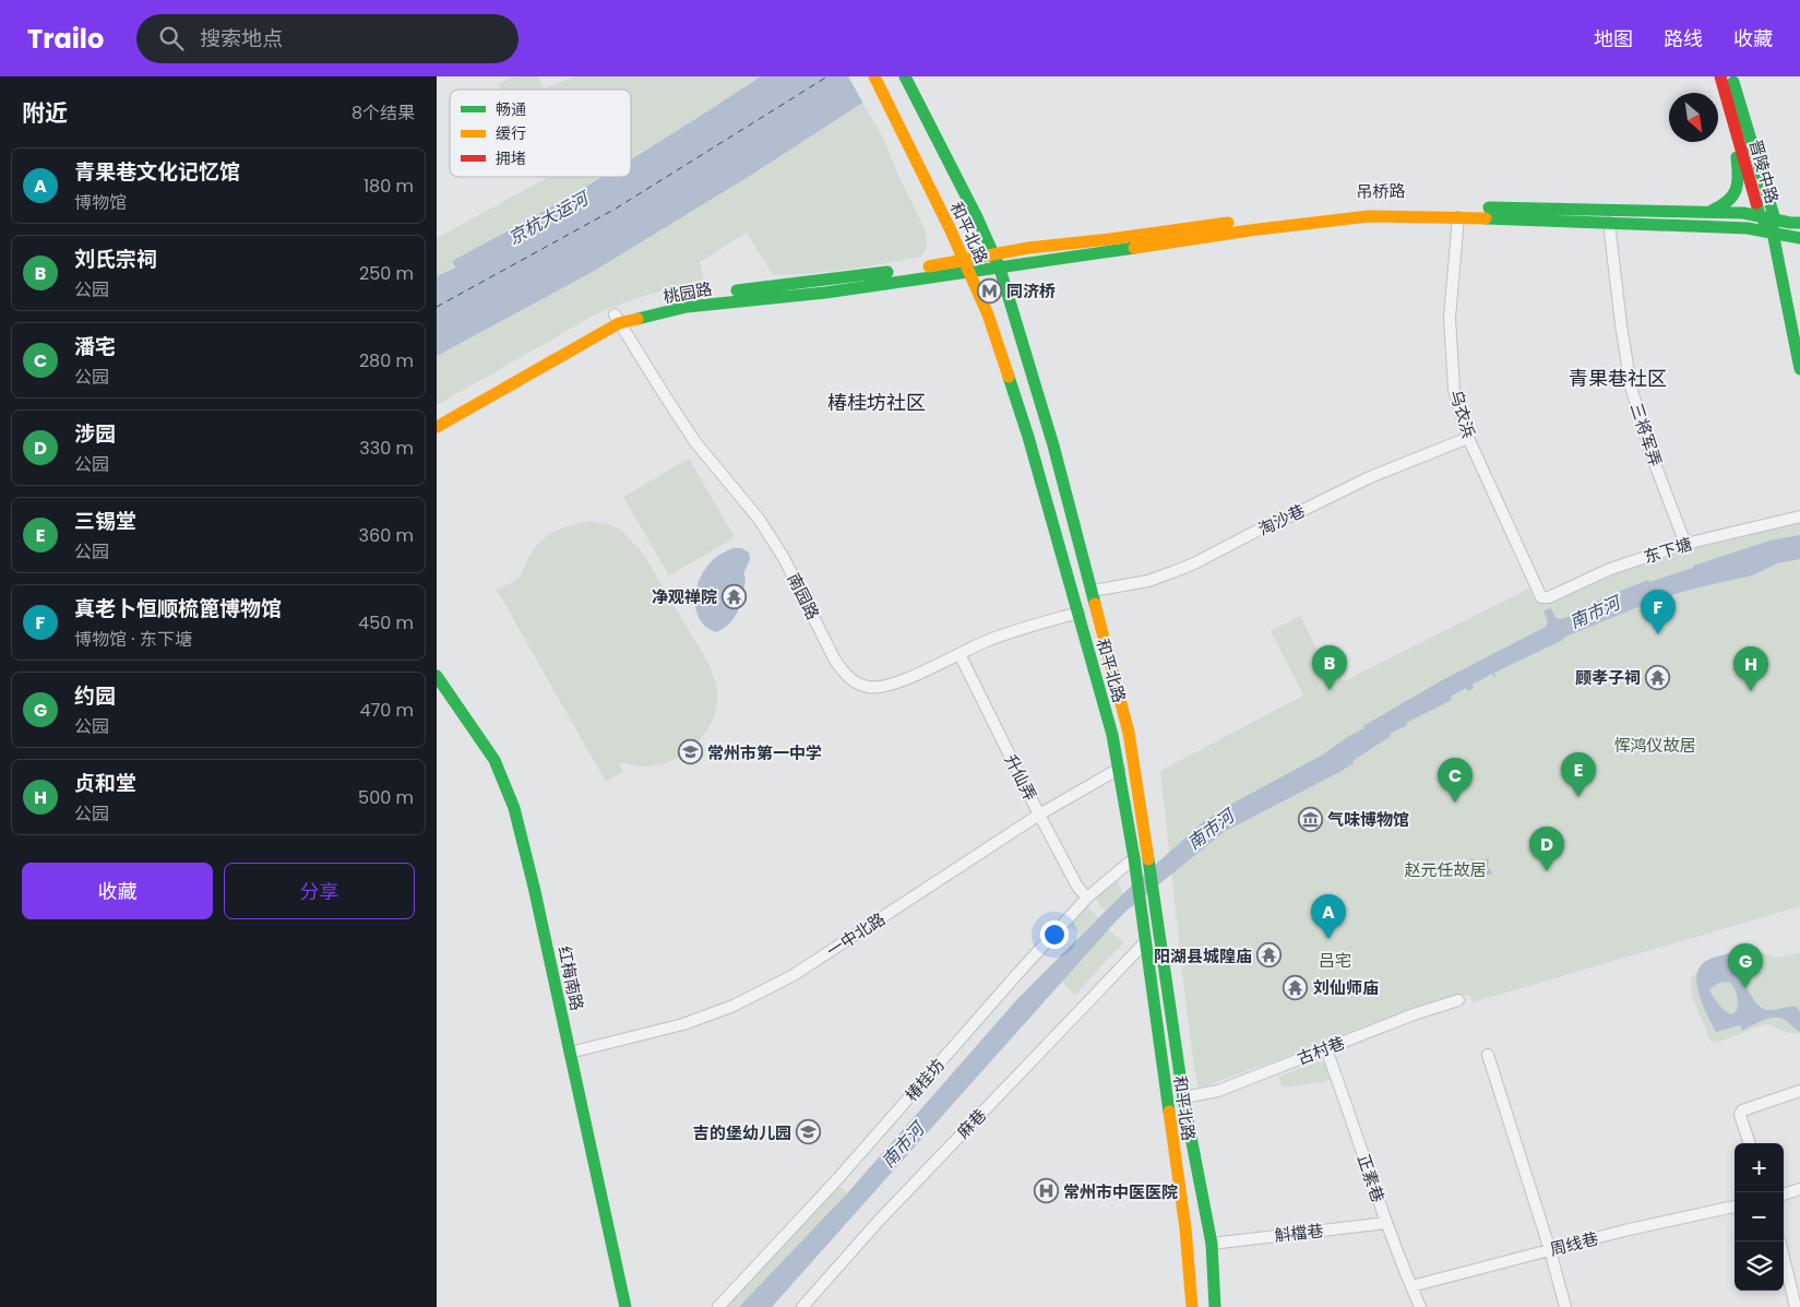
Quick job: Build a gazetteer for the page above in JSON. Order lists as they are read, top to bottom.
{
  "streets": {
    "main road": [
      "晋陵中路",
      "吊桥路",
      "和平北路",
      "桃园路",
      "红梅南路"
    ],
    "street": [
      "乌衣浜",
      "三将军弄",
      "淘沙巷",
      "东下塘",
      "南园路",
      "升仙弄",
      "一中北路",
      "古村巷",
      "椿桂坊",
      "麻巷",
      "正素巷",
      "斛檔巷",
      "周线巷"
    ]
  },
  "crossings": [
    ["晋陵中路", "吊桥路"],
    ["吊桥路", "和平北路"],
    ["吊桥路", "桃园路"],
    ["吊桥路", "乌衣浜"],
    ["吊桥路", "三将军弄"],
    ["和平北路", "桃园路"],
    ["和平北路", "淘沙巷"],
    ["和平北路", "南园路"],
    ["和平北路", "一中北路"],
    ["和平北路", "古村巷"],
    ["和平北路", "椿桂坊"],
    ["和平北路", "麻巷"],
    ["和平北路", "斛檔巷"],
    ["桃园路", "南园路"],
    ["乌衣浜", "淘沙巷"],
    ["乌衣浜", "东下塘"],
    ["三将军弄", "东下塘"],
    ["南园路", "升仙弄"],
    ["升仙弄", "一中北路"],
    ["升仙弄", "椿桂坊"],
    ["一中北路", "红梅南路"],
    ["古村巷", "正素巷"],
    ["正素巷", "斛檔巷"],
    ["正素巷", "周线巷"]
  ],
  "districts": ["青果巷社区", "椿桂坊社区"],
  "water": ["京杭大运河", "南市河"],
  "parks": ["恽鸿仪故居", "赵元任故居", "吕宅"],
  "places": {
    "metro station": ["同济桥"],
    "temple": [
      "净观禅院",
      "顾孝子祠",
      "阳湖县城隍庙",
      "刘仙师庙"
    ],
    "school or university": ["常州市第一中学", "吉的堡幼儿园"],
    "museum": ["气味博物馆"],
    "hospital": ["常州市中医医院"]
  },
  "legend": ["畅通", "缓行", "拥堵"],
  "north": "bottom right",
  "page": {
    "header": "Trailo",
    "search": "搜索地点",
    "nav": ["地图", "路线", "收藏"],
    "heading": ["附近", "8个结果"],
    "list": [
      {
        "mark": "A",
        "name": "青果巷文化记忆馆",
        "note": "博物馆",
        "value": "180 m"
      },
      {
        "mark": "B",
        "name": "刘氏宗祠",
        "note": "公园",
        "value": "250 m"
      },
      {
        "mark": "C",
        "name": "潘宅",
        "note": "公园",
        "value": "280 m"
      },
      {
        "mark": "D",
        "name": "涉园",
        "note": "公园",
        "value": "330 m"
      },
      {
        "mark": "E",
        "name": "三锡堂",
        "note": "公园",
        "value": "360 m"
      },
      {
        "mark": "F",
        "name": "真老卜恒顺梳篦博物馆",
        "note": "博物馆 · 东下塘",
        "value": "450 m"
      },
      {
        "mark": "G",
        "name": "约园",
        "note": "公园",
        "value": "470 m"
      },
      {
        "mark": "H",
        "name": "贞和堂",
        "note": "公园",
        "value": "500 m"
      }
    ],
    "pins": [
      "F",
      "B",
      "H",
      "E",
      "C",
      "D",
      "A",
      "G"
    ],
    "buttons": ["收藏", "分享"],
    "map_buttons": ["+", "−"]
  }
}
